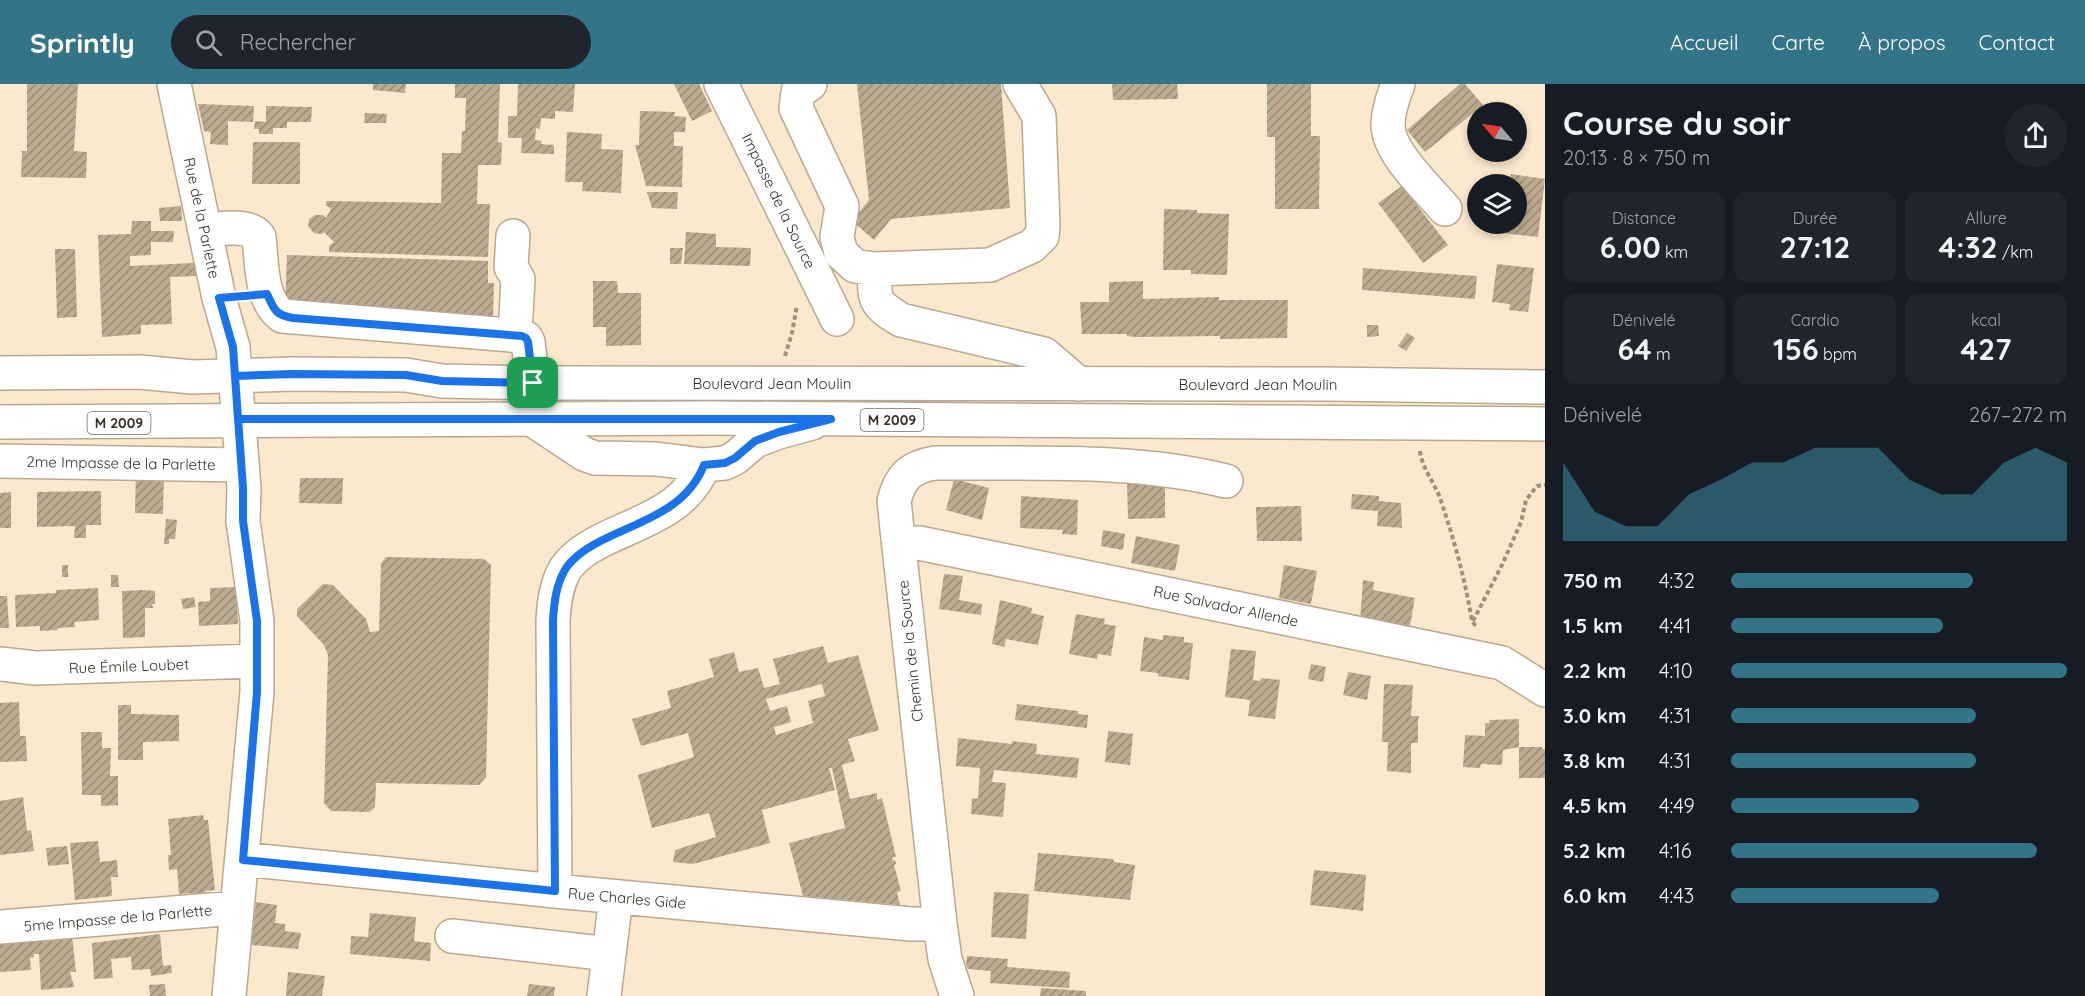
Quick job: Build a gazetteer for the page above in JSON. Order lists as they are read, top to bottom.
{
  "streets": {
    "street": [
      "Impasse de la Source",
      "Rue de la Parlette",
      "Boulevard Jean Moulin",
      "M 2009",
      "2me Impasse de la Parlette",
      "Rue Salvador Allende",
      "Chemin de la Source",
      "Rue Émile Loubet",
      "Rue Charles Gide",
      "5me Impasse de la Parlette"
    ]
  },
  "crossings": [
    ["Rue de la Parlette", "Boulevard Jean Moulin"],
    ["Rue de la Parlette", "M 2009"],
    ["Rue de la Parlette", "2me Impasse de la Parlette"],
    ["Rue de la Parlette", "Rue Émile Loubet"],
    ["Rue de la Parlette", "Rue Charles Gide"],
    ["Rue de la Parlette", "5me Impasse de la Parlette"],
    ["Rue Salvador Allende", "Chemin de la Source"],
    ["Chemin de la Source", "Rue Charles Gide"]
  ],
  "north": "top left",
  "page": {
    "header": "Sprintly",
    "search": "Rechercher",
    "nav": [
      "Accueil",
      "Carte",
      "À propos",
      "Contact"
    ],
    "heading": ["Course du soir", "20:13 · 8 × 750 m"],
    "stats": [
      ["Distance", "6.00 km"],
      ["Durée", "27:12"],
      ["Allure", "4:32 /km"],
      ["Dénivelé", "64 m"],
      ["Cardio", "156 bpm"],
      ["kcal", "427"]
    ],
    "chart": ["Dénivelé", "267–272 m"],
    "list": [
      {
        "name": "750 m",
        "note": "4:32"
      },
      {
        "name": "1.5 km",
        "note": "4:41"
      },
      {
        "name": "2.2 km",
        "note": "4:10"
      },
      {
        "name": "3.0 km",
        "note": "4:31"
      },
      {
        "name": "3.8 km",
        "note": "4:31"
      },
      {
        "name": "4.5 km",
        "note": "4:49"
      },
      {
        "name": "5.2 km",
        "note": "4:16"
      },
      {
        "name": "6.0 km",
        "note": "4:43"
      }
    ]
  }
}
